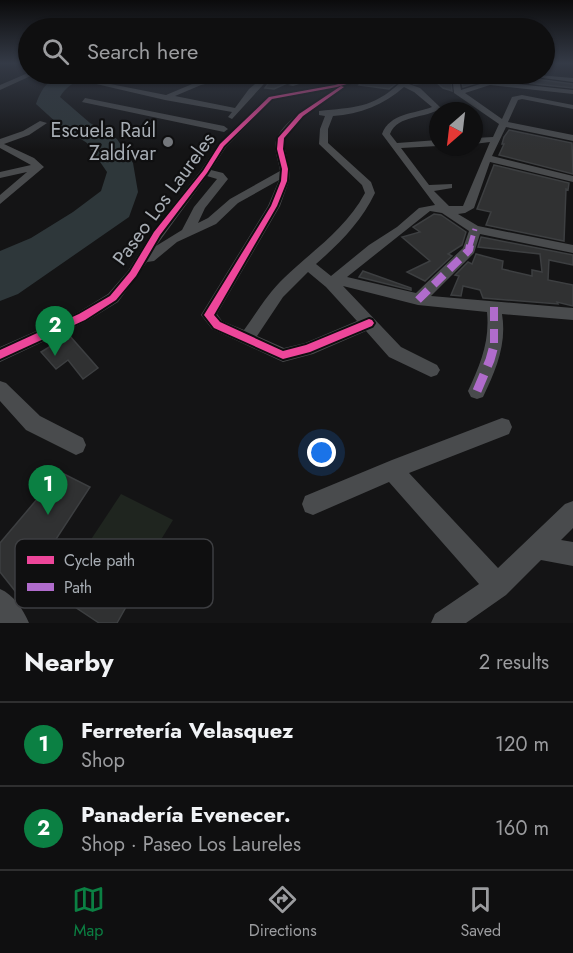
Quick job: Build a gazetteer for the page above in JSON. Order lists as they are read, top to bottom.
{
  "streets": {
    "street": ["Paseo Los Laureles"]
  },
  "places": ["Escuela Raúl Zaldívar"],
  "legend": ["Cycle path", "Path"],
  "north": "bottom left",
  "page": {
    "search": "Search here",
    "pins": ["2", "1"],
    "heading": ["Nearby", "2 results"],
    "list": [
      {
        "mark": "1",
        "name": "Ferretería Velasquez",
        "note": "Shop",
        "value": "120 m"
      },
      {
        "mark": "2",
        "name": "Panadería Evenecer.",
        "note": "Shop · Paseo Los Laureles",
        "value": "160 m"
      }
    ],
    "nav": ["Map", "Directions", "Saved"]
  }
}
